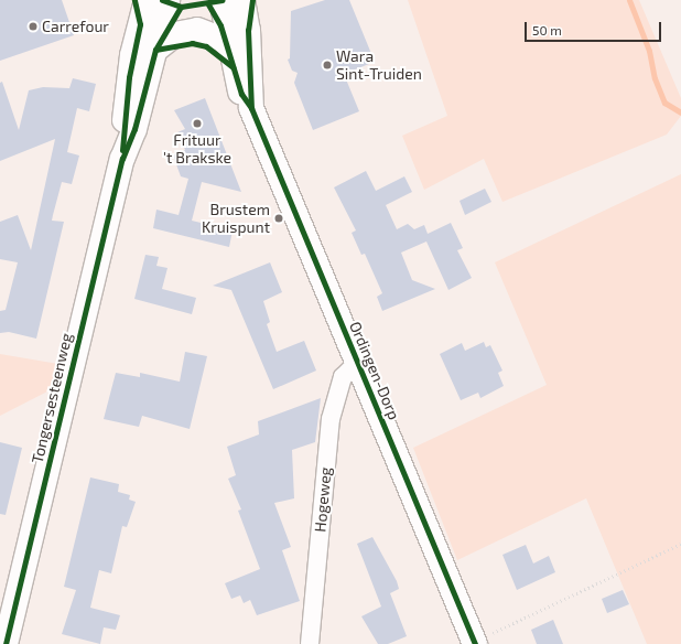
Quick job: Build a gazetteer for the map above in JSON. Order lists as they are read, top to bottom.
{
  "streets": {
    "main road": ["Ordingen-Dorp", "Tongersesteenweg"],
    "street": ["Hogeweg"]
  },
  "crossings": [
    ["Ordingen-Dorp", "Hogeweg"]
  ],
  "places": [
    "Carrefour",
    "Wara Sint-Truiden",
    "Frituur 't Brakske",
    "Brustem Kruispunt"
  ],
  "scale_bar": "50 m"
}
